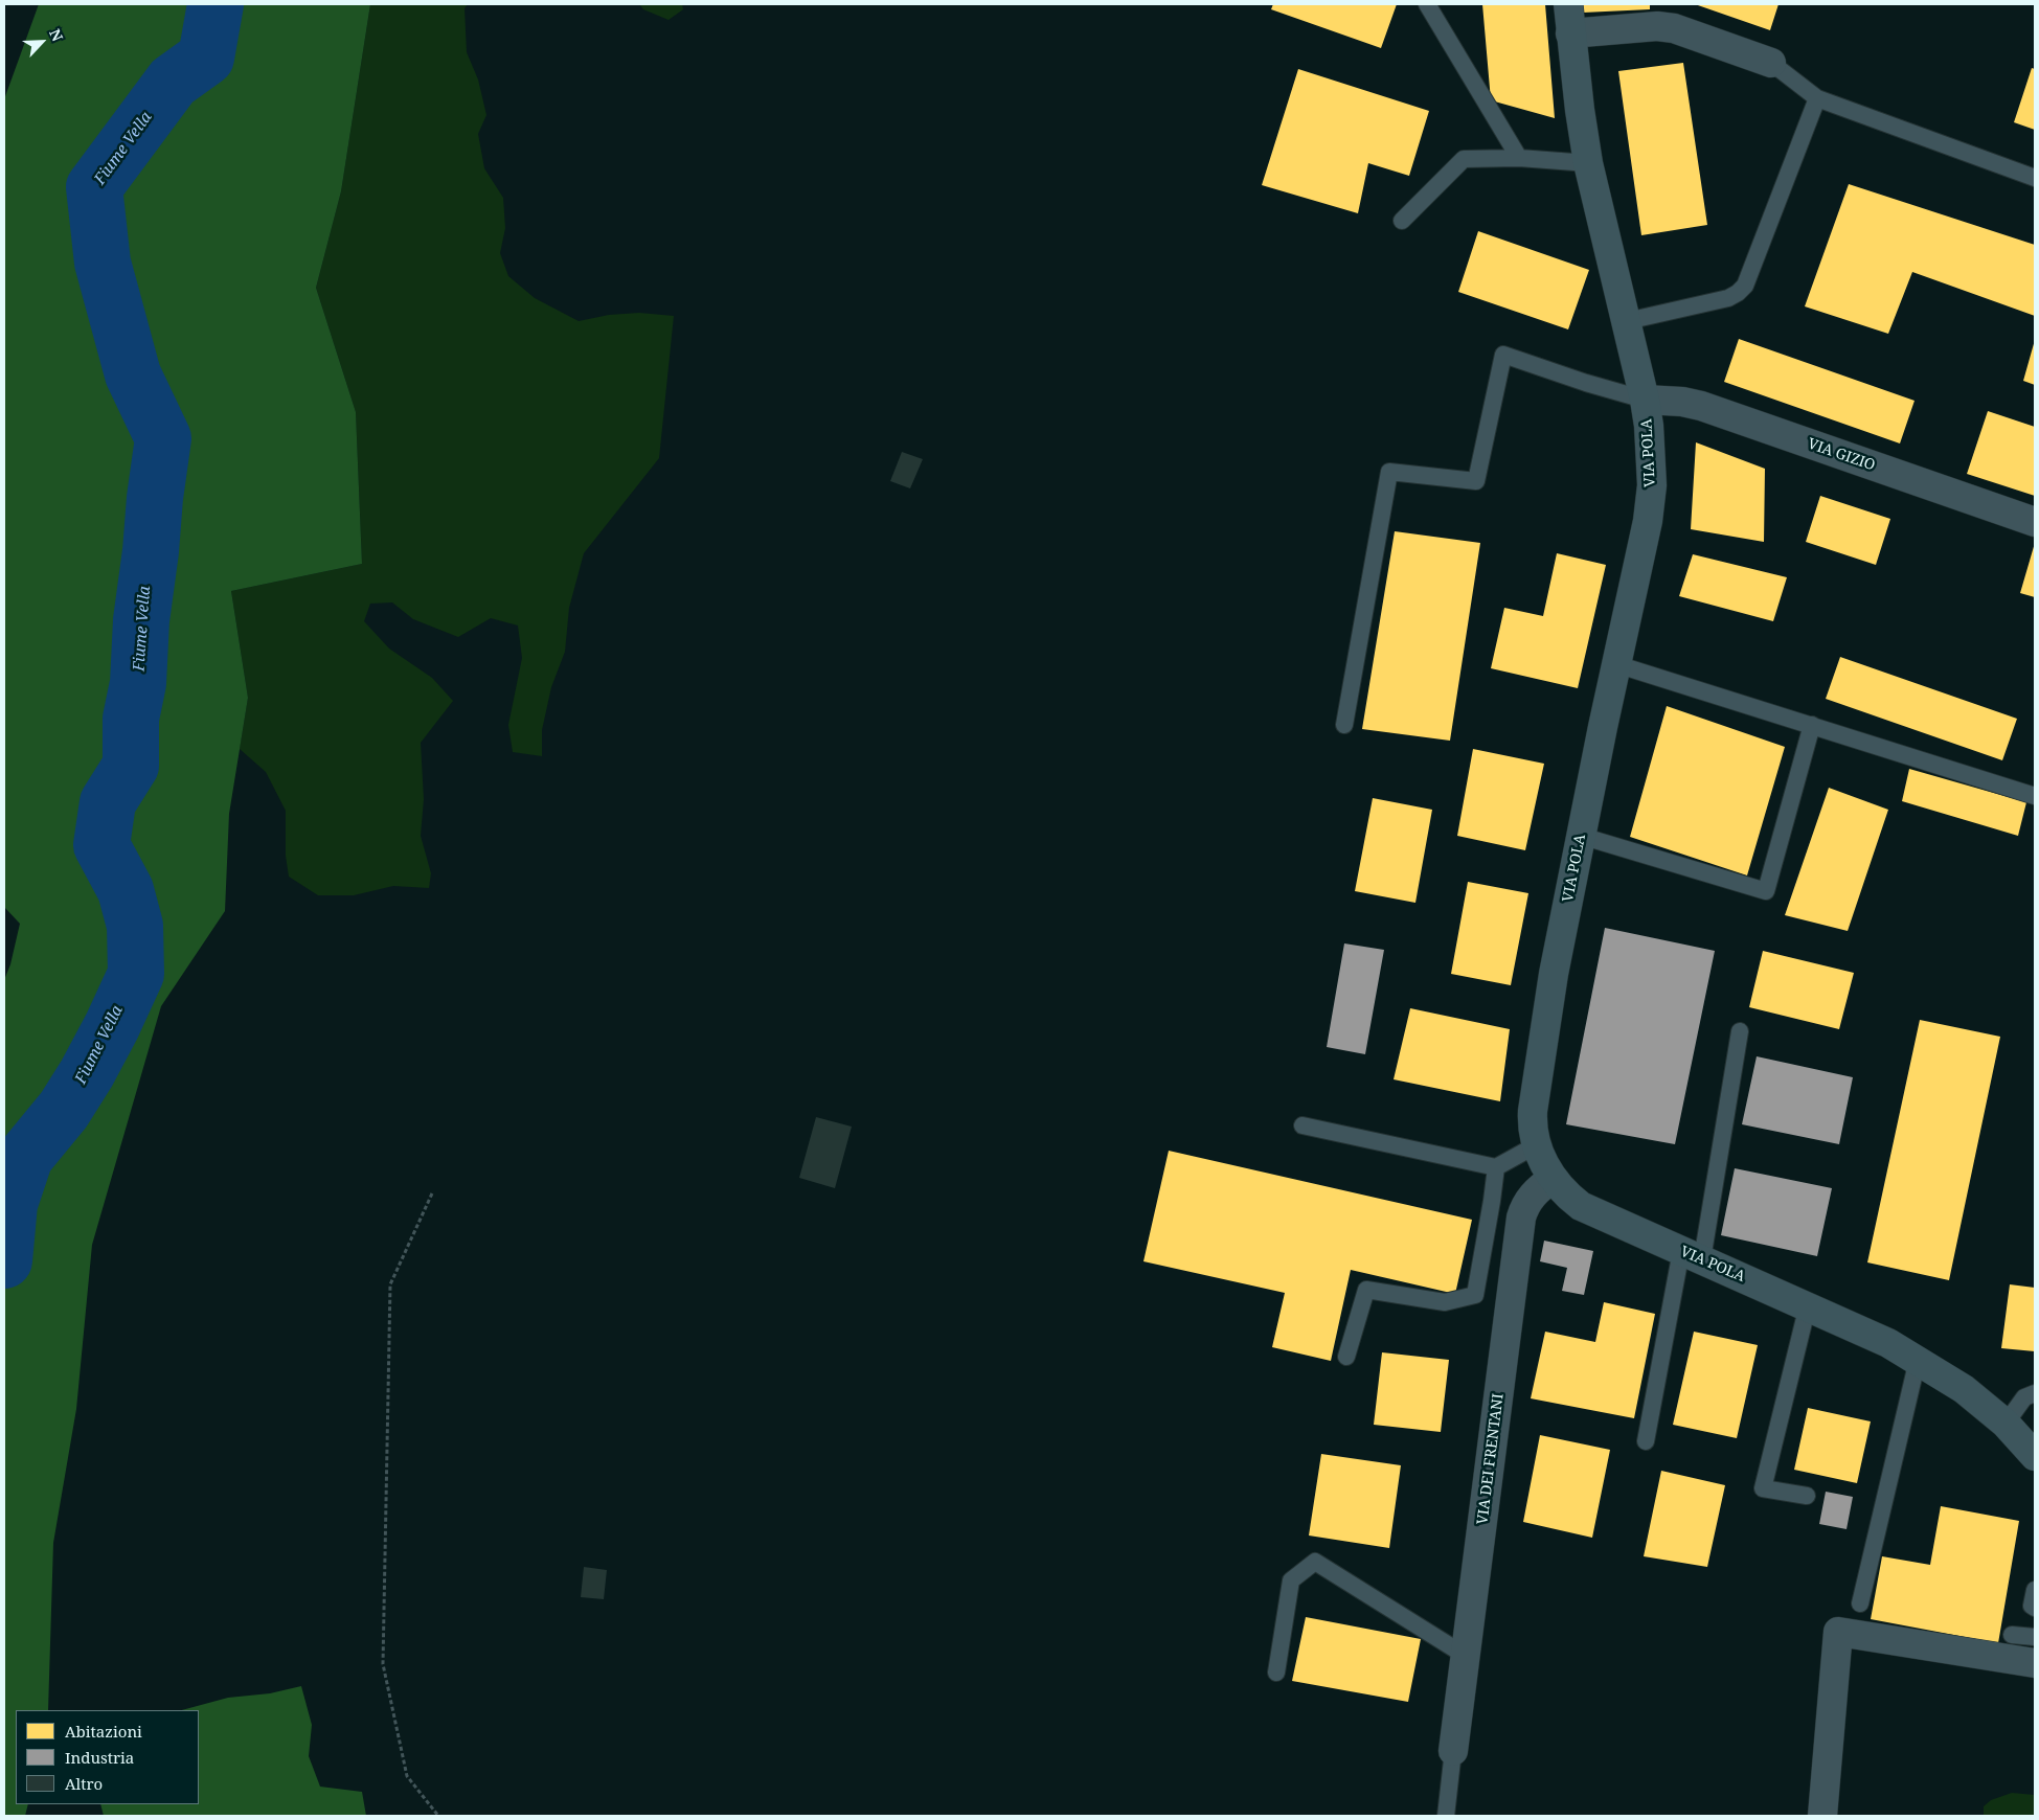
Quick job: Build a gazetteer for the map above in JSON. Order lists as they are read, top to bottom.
{
  "streets": {
    "street": ["VIA POLA", "VIA GIZIO", "VIA DEI FRENTANI"]
  },
  "crossings": [
    ["VIA POLA", "VIA GIZIO"],
    ["VIA POLA", "VIA DEI FRENTANI"]
  ],
  "water": ["Fiume Vella"],
  "legend": ["Abitazioni", "Industria", "Altro"],
  "north": "top right"
}
